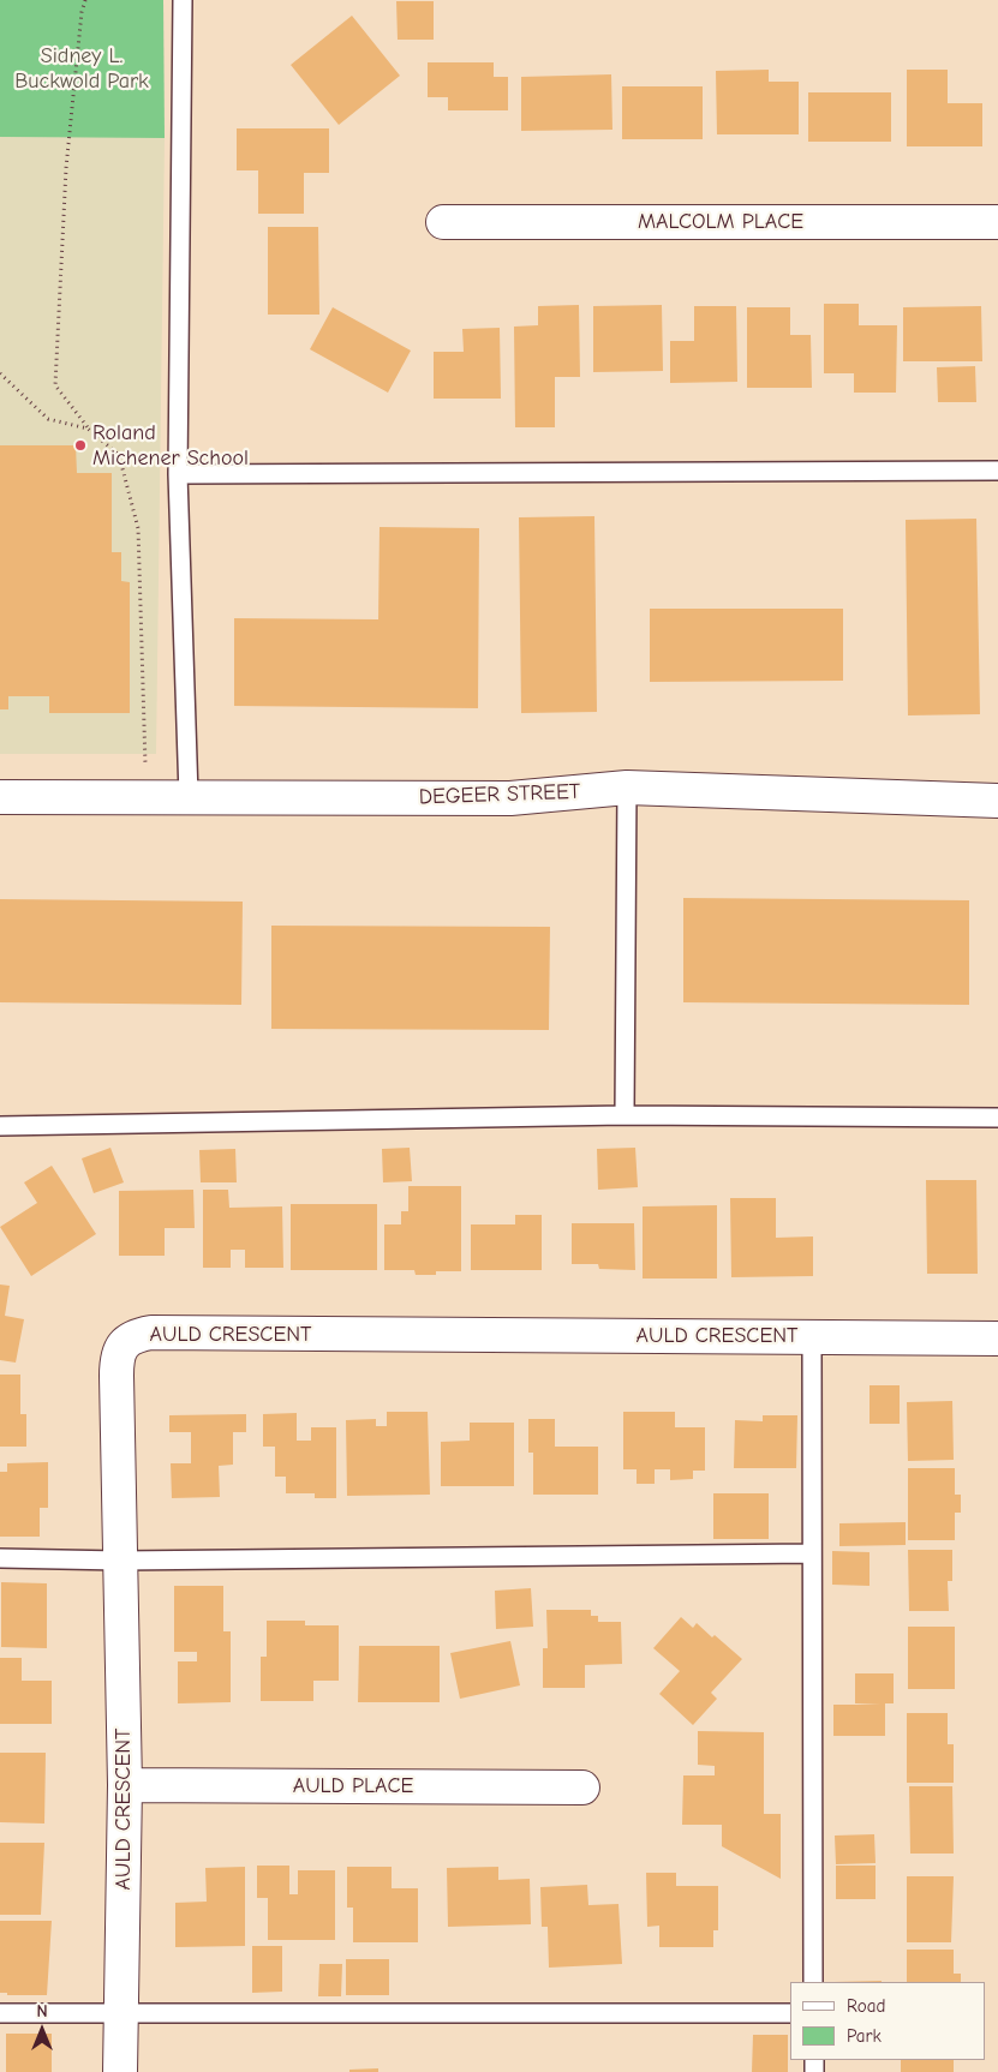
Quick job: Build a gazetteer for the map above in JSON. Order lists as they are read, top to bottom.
{
  "streets": {
    "street": [
      "MALCOLM PLACE",
      "DEGEER STREET",
      "AULD CRESCENT",
      "AULD PLACE"
    ]
  },
  "crossings": [
    ["AULD CRESCENT", "AULD PLACE"]
  ],
  "parks": ["Sidney L. Buckwold Park"],
  "places": ["Roland Michener School"],
  "legend": ["Road", "Park"],
  "north": "top"
}
